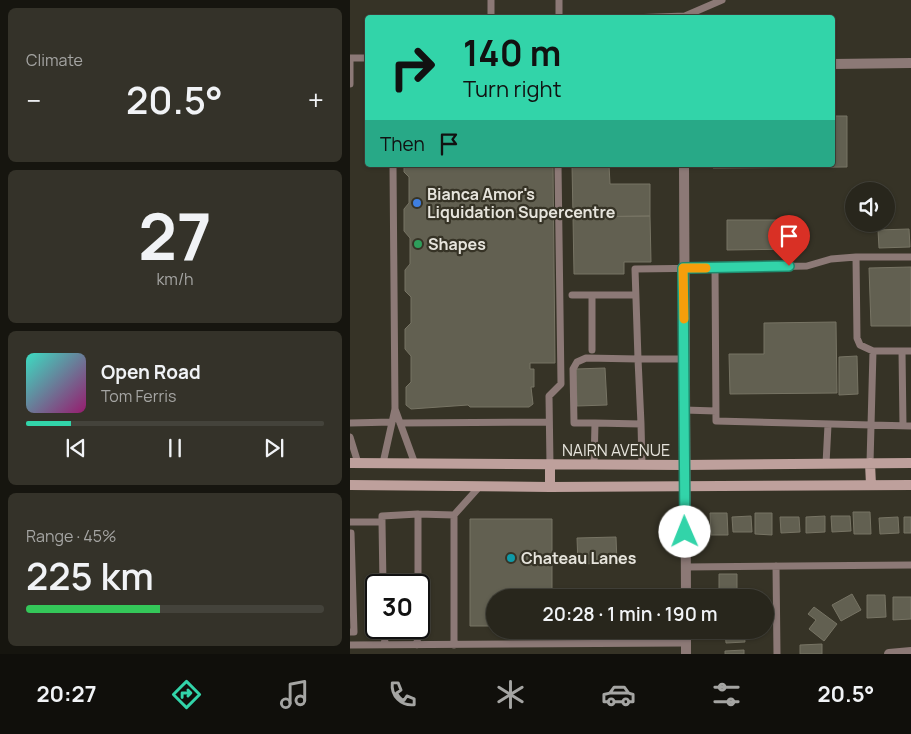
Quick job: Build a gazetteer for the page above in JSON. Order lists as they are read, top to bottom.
{
  "streets": {
    "main road": ["NAIRN AVENUE"]
  },
  "places": ["Bianca Amor's Liquidation Supercentre", "Shapes", "Chateau Lanes"],
  "page": {
    "tile": [
      "Climate",
      ["27", "km/h"],
      ["Range · 45%", "225 km"]
    ],
    "turn": ["140 m", "Turn right"],
    "heat": ["−", "20.5°", "+"],
    "then": "Then",
    "song": ["Open Road", "Tom Ferris"],
    "limit": "30",
    "trip": "20:28 · 1 min · 190 m",
    "tabs": ["20:27", "20.5°"]
  }
}
